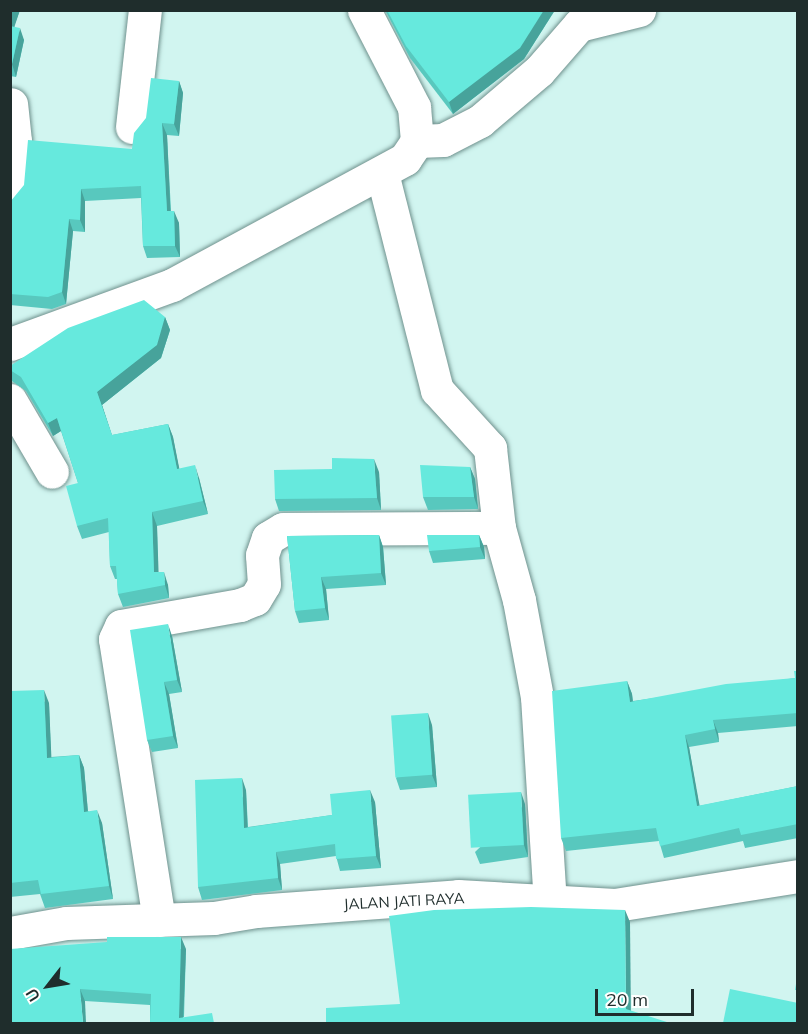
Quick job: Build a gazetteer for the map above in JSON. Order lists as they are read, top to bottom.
{
  "streets": {
    "street": ["JALAN JATI RAYA"]
  },
  "scale_bar": "20 m",
  "north": "bottom left"
}
